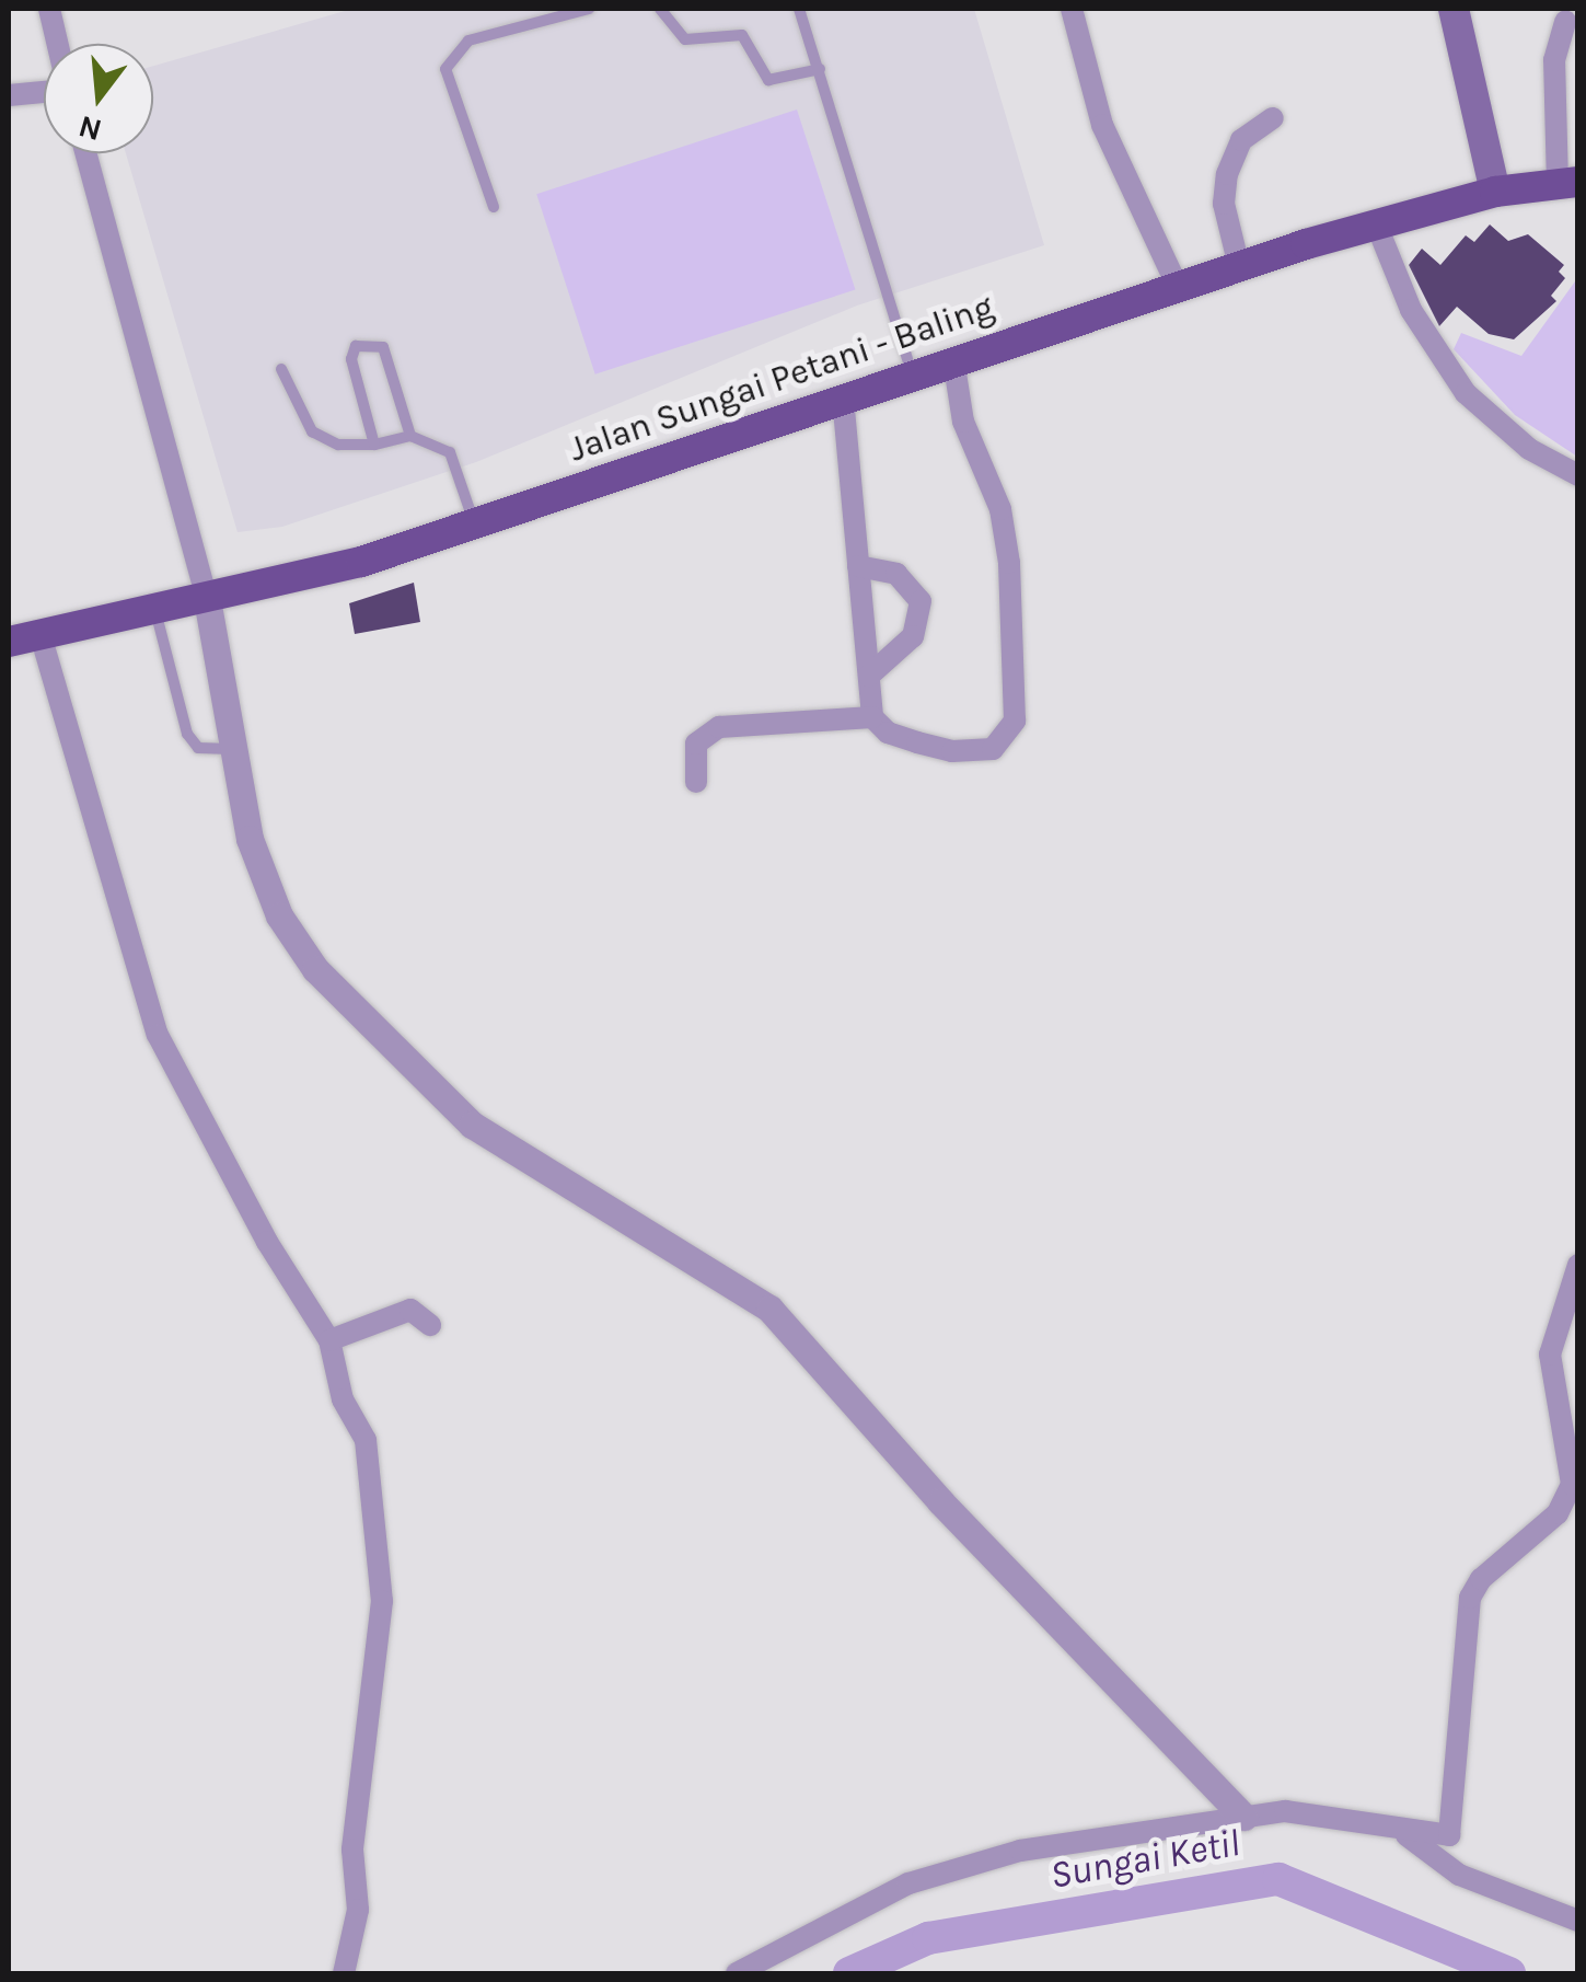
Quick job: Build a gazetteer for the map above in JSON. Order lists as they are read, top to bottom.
{
  "streets": {
    "main road": ["Jalan Sungai Petani - Baling"]
  },
  "water": ["Sungai Ketil"],
  "north": "bottom"
}
